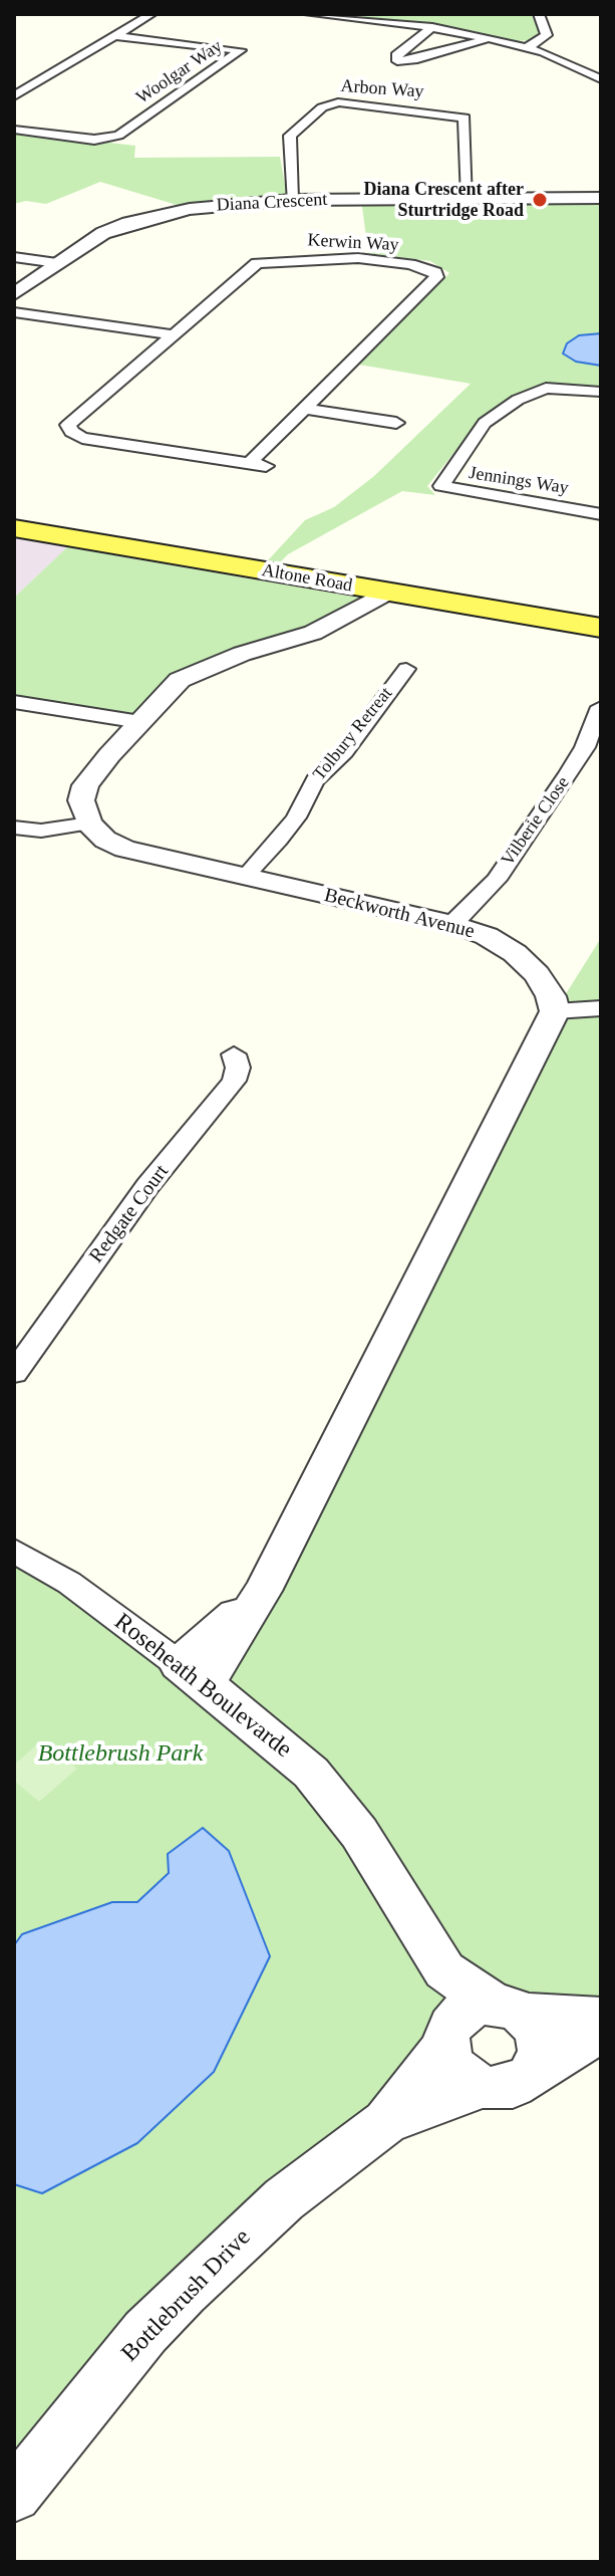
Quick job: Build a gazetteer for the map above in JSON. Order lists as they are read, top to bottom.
{
  "streets": {
    "main road": ["Altone Road"],
    "street": [
      "Woolgar Way",
      "Arbon Way",
      "Diana Crescent",
      "Kerwin Way",
      "Jennings Way",
      "Tolbury Retreat",
      "Vilberie Close",
      "Beckworth Avenue",
      "Redgate Court",
      "Roseheath Boulevarde",
      "Bottlebrush Drive"
    ]
  },
  "crossings": [
    ["Arbon Way", "Diana Crescent"],
    ["Tolbury Retreat", "Beckworth Avenue"],
    ["Vilberie Close", "Beckworth Avenue"],
    ["Roseheath Boulevarde", "Bottlebrush Drive"]
  ],
  "parks": ["Bottlebrush Park"],
  "places": ["Diana Crescent after Sturtridge Road"]
}
